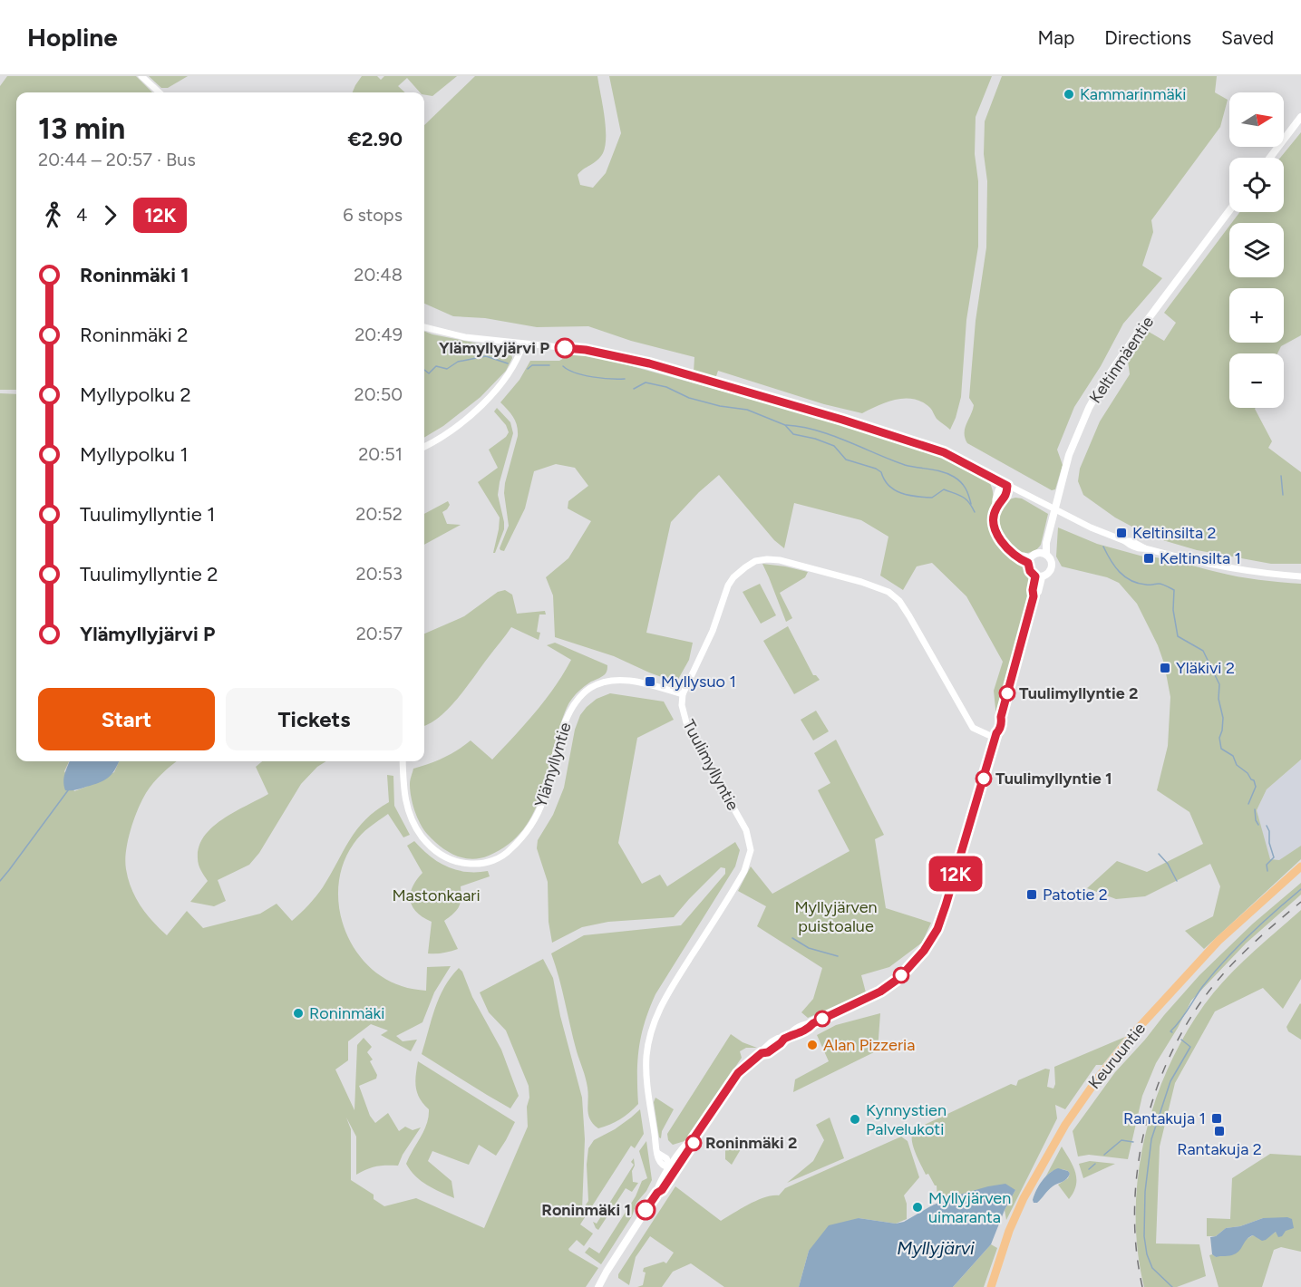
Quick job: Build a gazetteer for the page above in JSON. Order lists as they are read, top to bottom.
{
  "streets": {
    "highway": ["Keuruuntie"],
    "main road": ["Keltinmäentie"],
    "street": ["Ylämyllyntie", "Tuulimyllyntie"]
  },
  "crossings": [
    ["Ylämyllyntie", "Tuulimyllyntie"]
  ],
  "water": ["Myllyjärvi"],
  "parks": ["Mastonkaari", "Myllyjärven puistoalue"],
  "places": {
    "other": [
      "Kammarinmäki",
      "Ylämyllyjärvi P",
      "Tuulimyllyntie 2",
      "Tuulimyllyntie 1",
      "Roninmäki",
      "Alan Pizzeria",
      "Kynnystien Palvelukoti",
      "Roninmäki 2",
      "Myllyjärven uimaranta",
      "Roninmäki 1"
    ],
    "transit": [
      "Keltinsilta 2",
      "Keltinsilta 1",
      "Yläkivi 2",
      "Myllysuo 1",
      "Patotie 2",
      "Rantakuja 1",
      "Rantakuja 2"
    ]
  },
  "lines": ["bus line 12K"],
  "north": "right",
  "page": {
    "header": "Hopline",
    "nav": ["Map", "Directions", "Saved"],
    "on_map": "12K",
    "map_buttons": ["+", "−"],
    "heading": ["13 min", "20:44 – 20:57 · Bus", "€2.90"],
    "legs": ["4", "12K", "6 stops"],
    "list": [
      {
        "name": "Roninmäki 1",
        "value": "20:48"
      },
      {
        "name": "Roninmäki 2",
        "value": "20:49"
      },
      {
        "name": "Myllypolku 2",
        "value": "20:50"
      },
      {
        "name": "Myllypolku 1",
        "value": "20:51"
      },
      {
        "name": "Tuulimyllyntie 1",
        "value": "20:52"
      },
      {
        "name": "Tuulimyllyntie 2",
        "value": "20:53"
      },
      {
        "name": "Ylämyllyjärvi P",
        "value": "20:57"
      }
    ],
    "buttons": ["Start", "Tickets"]
  }
}
